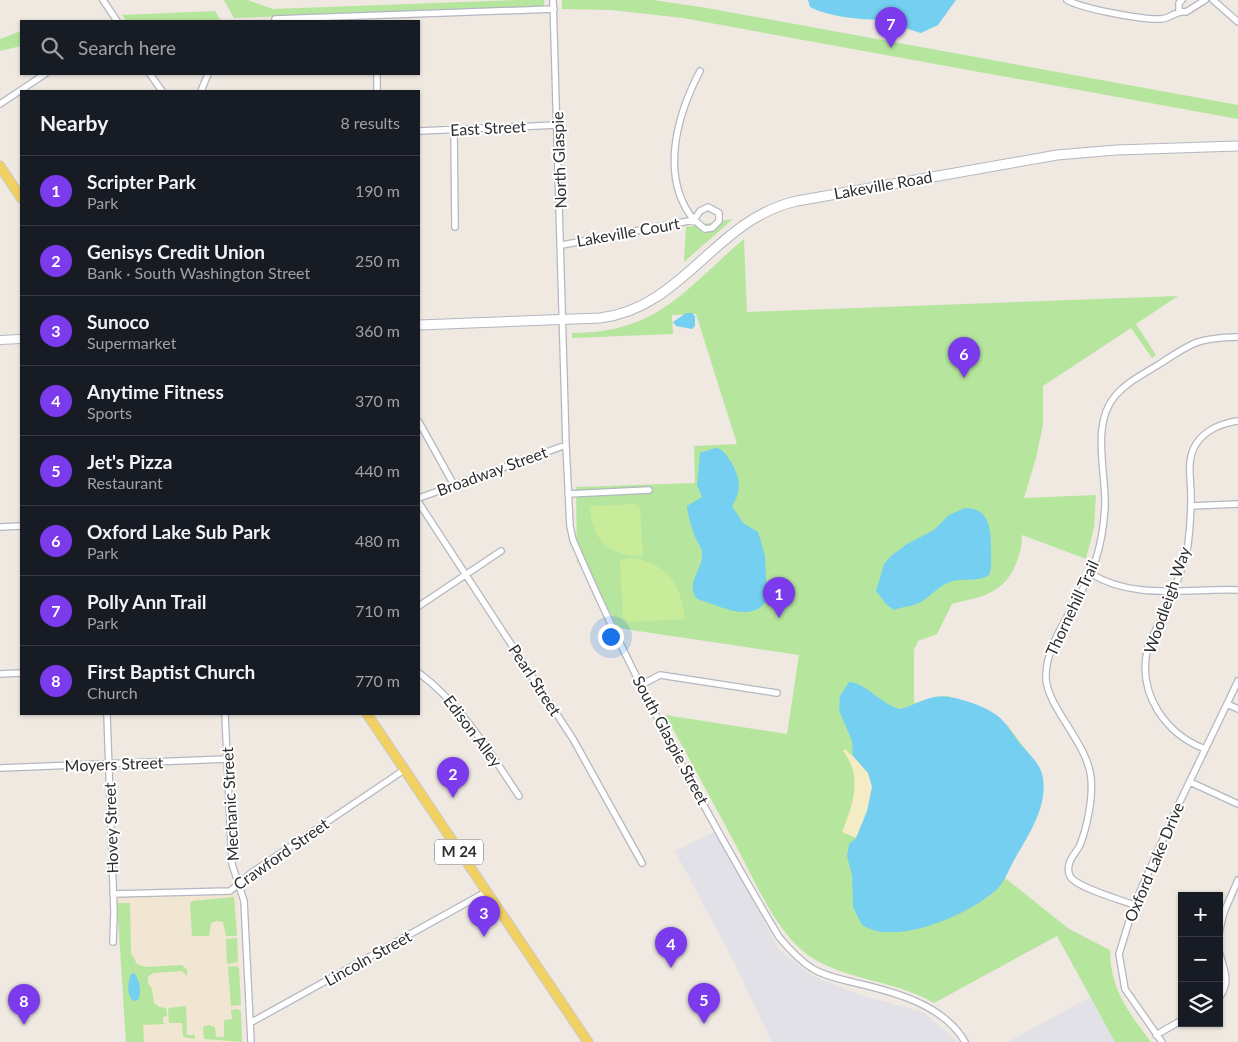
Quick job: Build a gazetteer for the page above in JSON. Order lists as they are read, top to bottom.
{
  "streets": {
    "main road": ["Lakeville Road", "M 24"],
    "street": [
      "East Street",
      "North Glaspie",
      "Lakeville Court",
      "Broadway Street",
      "Woodleigh Way",
      "Thornehill Trail",
      "Pearl Street",
      "Edison Alley",
      "South Glaspie Street",
      "Moyers Street",
      "Mechanic Street",
      "Hovey Street",
      "Crawford Street",
      "Oxford Lake Drive",
      "Lincoln Street"
    ]
  },
  "crossings": [
    ["East Street", "North Glaspie"],
    ["North Glaspie", "Lakeville Road"],
    ["North Glaspie", "Lakeville Court"],
    ["North Glaspie", "South Glaspie Street"],
    ["Lakeville Road", "South Glaspie Street"],
    ["Broadway Street", "South Glaspie Street"],
    ["Woodleigh Way", "Oxford Lake Drive"],
    ["Thornehill Trail", "Oxford Lake Drive"],
    ["Moyers Street", "Mechanic Street"],
    ["Moyers Street", "Hovey Street"],
    ["Mechanic Street", "Crawford Street"],
    ["Mechanic Street", "Lincoln Street"],
    ["Hovey Street", "Crawford Street"],
    ["M 24", "Crawford Street"],
    ["M 24", "Lincoln Street"]
  ],
  "page": {
    "pins": [
      "7",
      "6",
      "1",
      "2",
      "3",
      "4",
      "5",
      "8"
    ],
    "search": "Search here",
    "heading": ["Nearby", "8 results"],
    "list": [
      {
        "mark": "1",
        "name": "Scripter Park",
        "note": "Park",
        "value": "190 m"
      },
      {
        "mark": "2",
        "name": "Genisys Credit Union",
        "note": "Bank · South Washington Street",
        "value": "250 m"
      },
      {
        "mark": "3",
        "name": "Sunoco",
        "note": "Supermarket",
        "value": "360 m"
      },
      {
        "mark": "4",
        "name": "Anytime Fitness",
        "note": "Sports",
        "value": "370 m"
      },
      {
        "mark": "5",
        "name": "Jet's Pizza",
        "note": "Restaurant",
        "value": "440 m"
      },
      {
        "mark": "6",
        "name": "Oxford Lake Sub Park",
        "note": "Park",
        "value": "480 m"
      },
      {
        "mark": "7",
        "name": "Polly Ann Trail",
        "note": "Park",
        "value": "710 m"
      },
      {
        "mark": "8",
        "name": "First Baptist Church",
        "note": "Church",
        "value": "770 m"
      }
    ],
    "map_buttons": ["+", "−"]
  }
}
